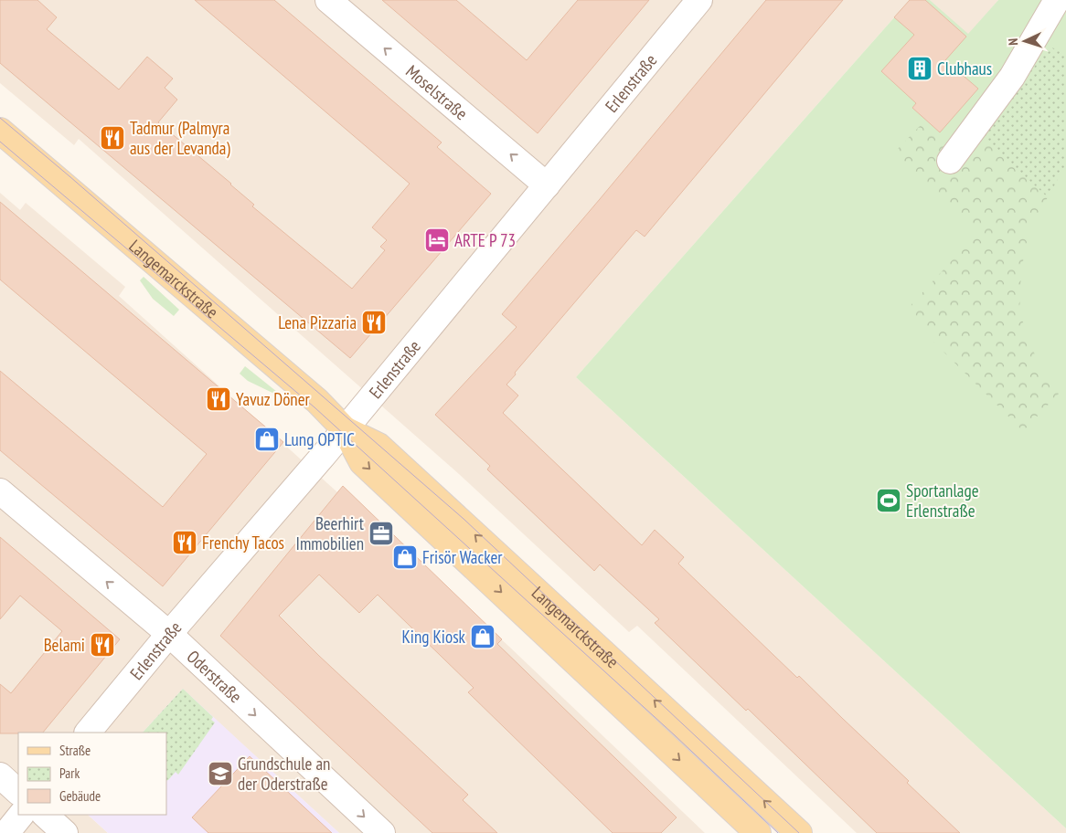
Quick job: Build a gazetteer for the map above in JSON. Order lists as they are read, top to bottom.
{
  "streets": {
    "main road": ["Langemarckstraße"],
    "street": ["Erlenstraße", "Moselstraße", "Oderstraße"]
  },
  "crossings": [
    ["Erlenstraße", "Moselstraße"],
    ["Erlenstraße", "Langemarckstraße"],
    ["Erlenstraße", "Oderstraße"]
  ],
  "one_way": ["Moselstraße"],
  "places": {
    "building": ["Clubhaus"],
    "restaurant": [
      "Tadmur (Palmyra aus der Levanda)",
      "Lena Pizzaria",
      "Yavuz Döner",
      "Frenchy Tacos",
      "Belami"
    ],
    "hotel": ["ARTE P 73"],
    "shop": ["Lung OPTIC", "Frisör Wacker", "King Kiosk"],
    "sports": ["Sportanlage Erlenstraße"],
    "office": ["Beerhirt Immobilien"],
    "school or university": ["Grundschule an der Oderstraße"]
  },
  "legend": ["Straße", "Park", "Gebäude"],
  "north": "left"
}
